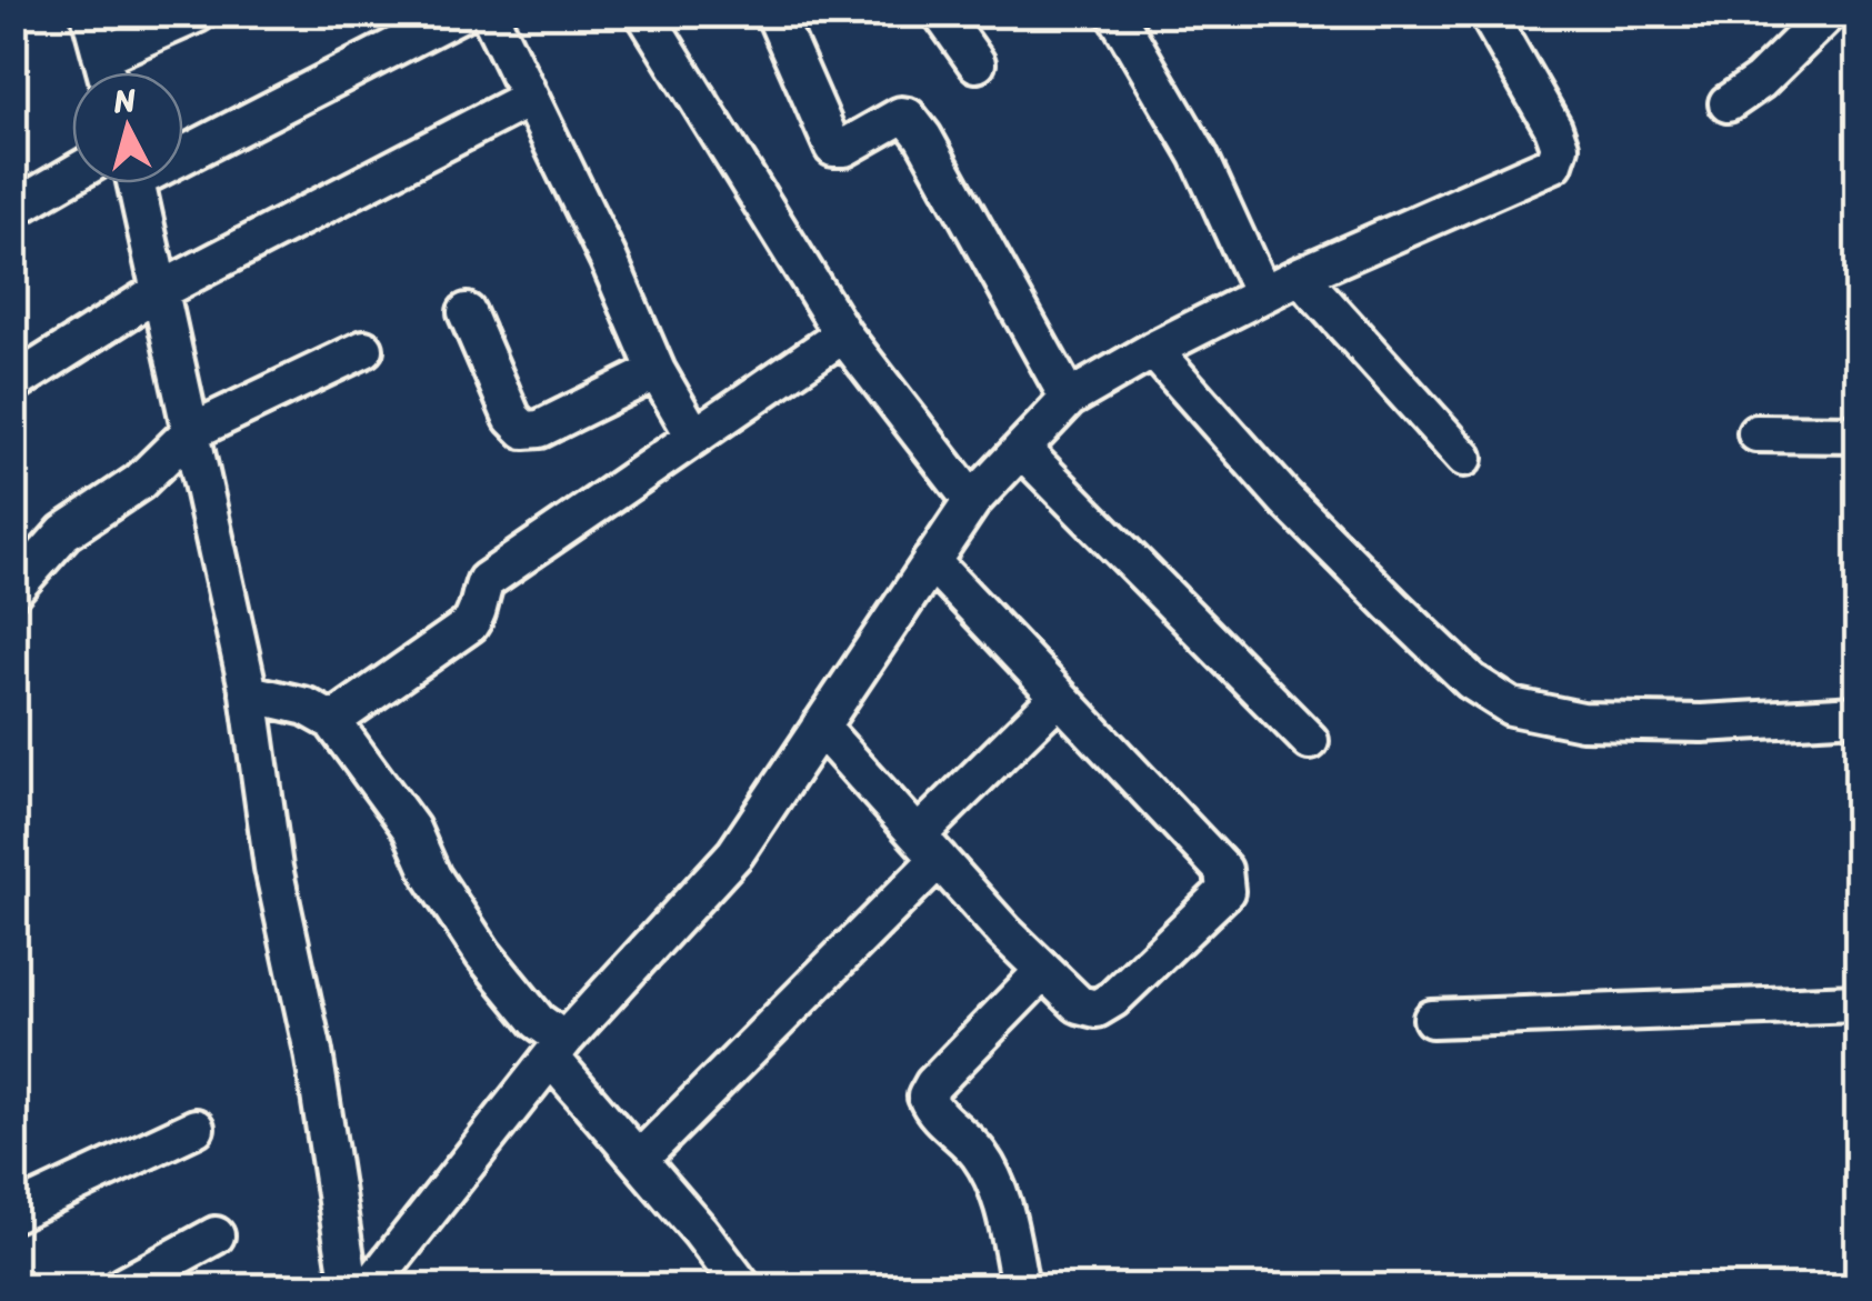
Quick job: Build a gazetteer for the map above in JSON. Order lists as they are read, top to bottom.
{
  "north": "top"
}
